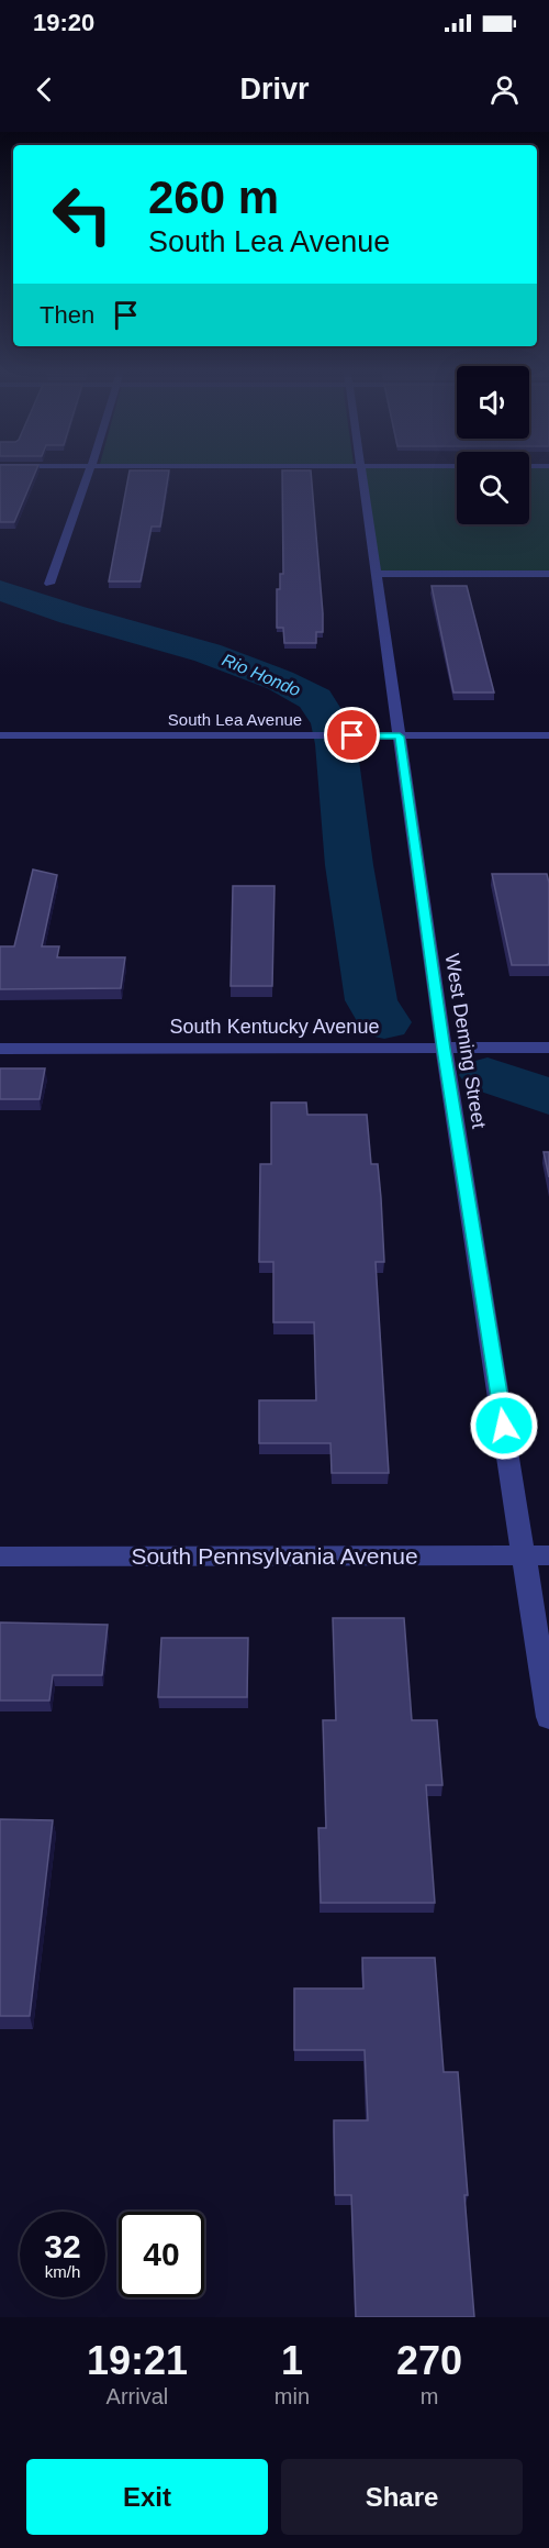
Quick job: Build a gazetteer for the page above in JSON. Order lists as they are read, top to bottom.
{
  "streets": {
    "street": [
      "South Lea Avenue",
      "South Kentucky Avenue",
      "West Deming Street",
      "South Pennsylvania Avenue"
    ]
  },
  "crossings": [
    ["South Lea Avenue", "West Deming Street"],
    ["South Kentucky Avenue", "West Deming Street"],
    ["West Deming Street", "South Pennsylvania Avenue"]
  ],
  "water": ["Rio Hondo"],
  "page": {
    "status": "19:20",
    "header": "Drivr",
    "turn": ["260 m", "South Lea Avenue"],
    "then": "Then",
    "speed": "32 km/h",
    "limit": "40",
    "eta": [
      "19:21",
      "Arrival",
      "1",
      "min",
      "270",
      "m"
    ],
    "buttons": ["Exit", "Share"]
  }
}
